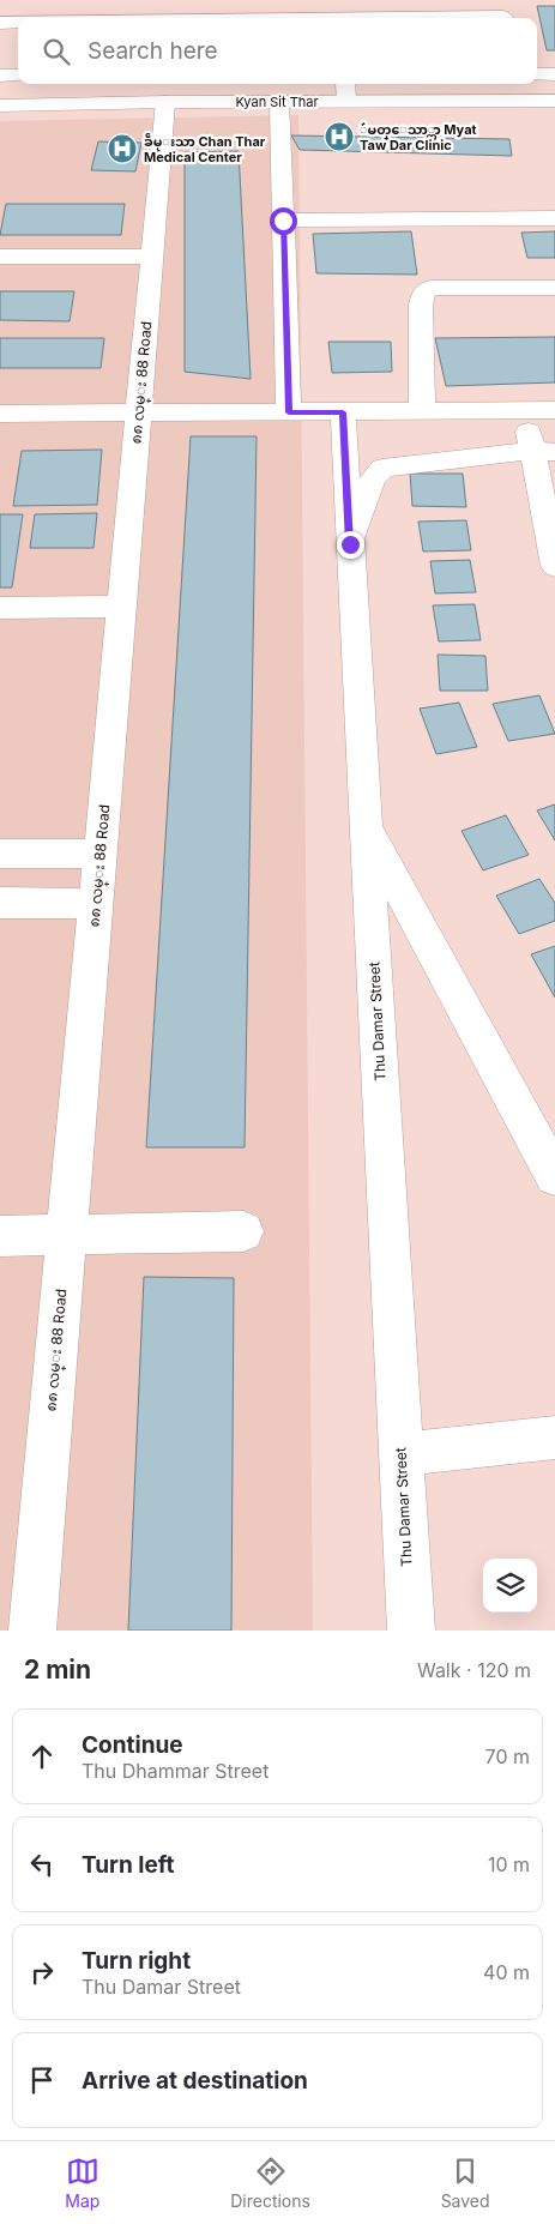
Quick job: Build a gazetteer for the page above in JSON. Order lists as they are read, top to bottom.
{
  "streets": {
    "street": ["Kyan Sit Thar", "၈၈ လမ္း 88 Road", "Thu Damar Street"]
  },
  "crossings": [
    ["Kyan Sit Thar", "၈၈ လမ္း 88 Road"]
  ],
  "places": {
    "hospital": ["ဴမတ္ေသာ္တာ Myat Taw Dar Clinic", "ခဵမ္းသာ Chan Thar Medical Center"]
  },
  "page": {
    "search": "Search here",
    "heading": ["2 min", "Walk · 120 m"],
    "list": [
      ["Continue", "Thu Dhammar Street", "70 m"],
      ["Turn left", "10 m"],
      ["Turn right", "Thu Damar Street", "40 m"],
      "Arrive at destination"
    ],
    "nav": ["Map", "Directions", "Saved"]
  }
}
